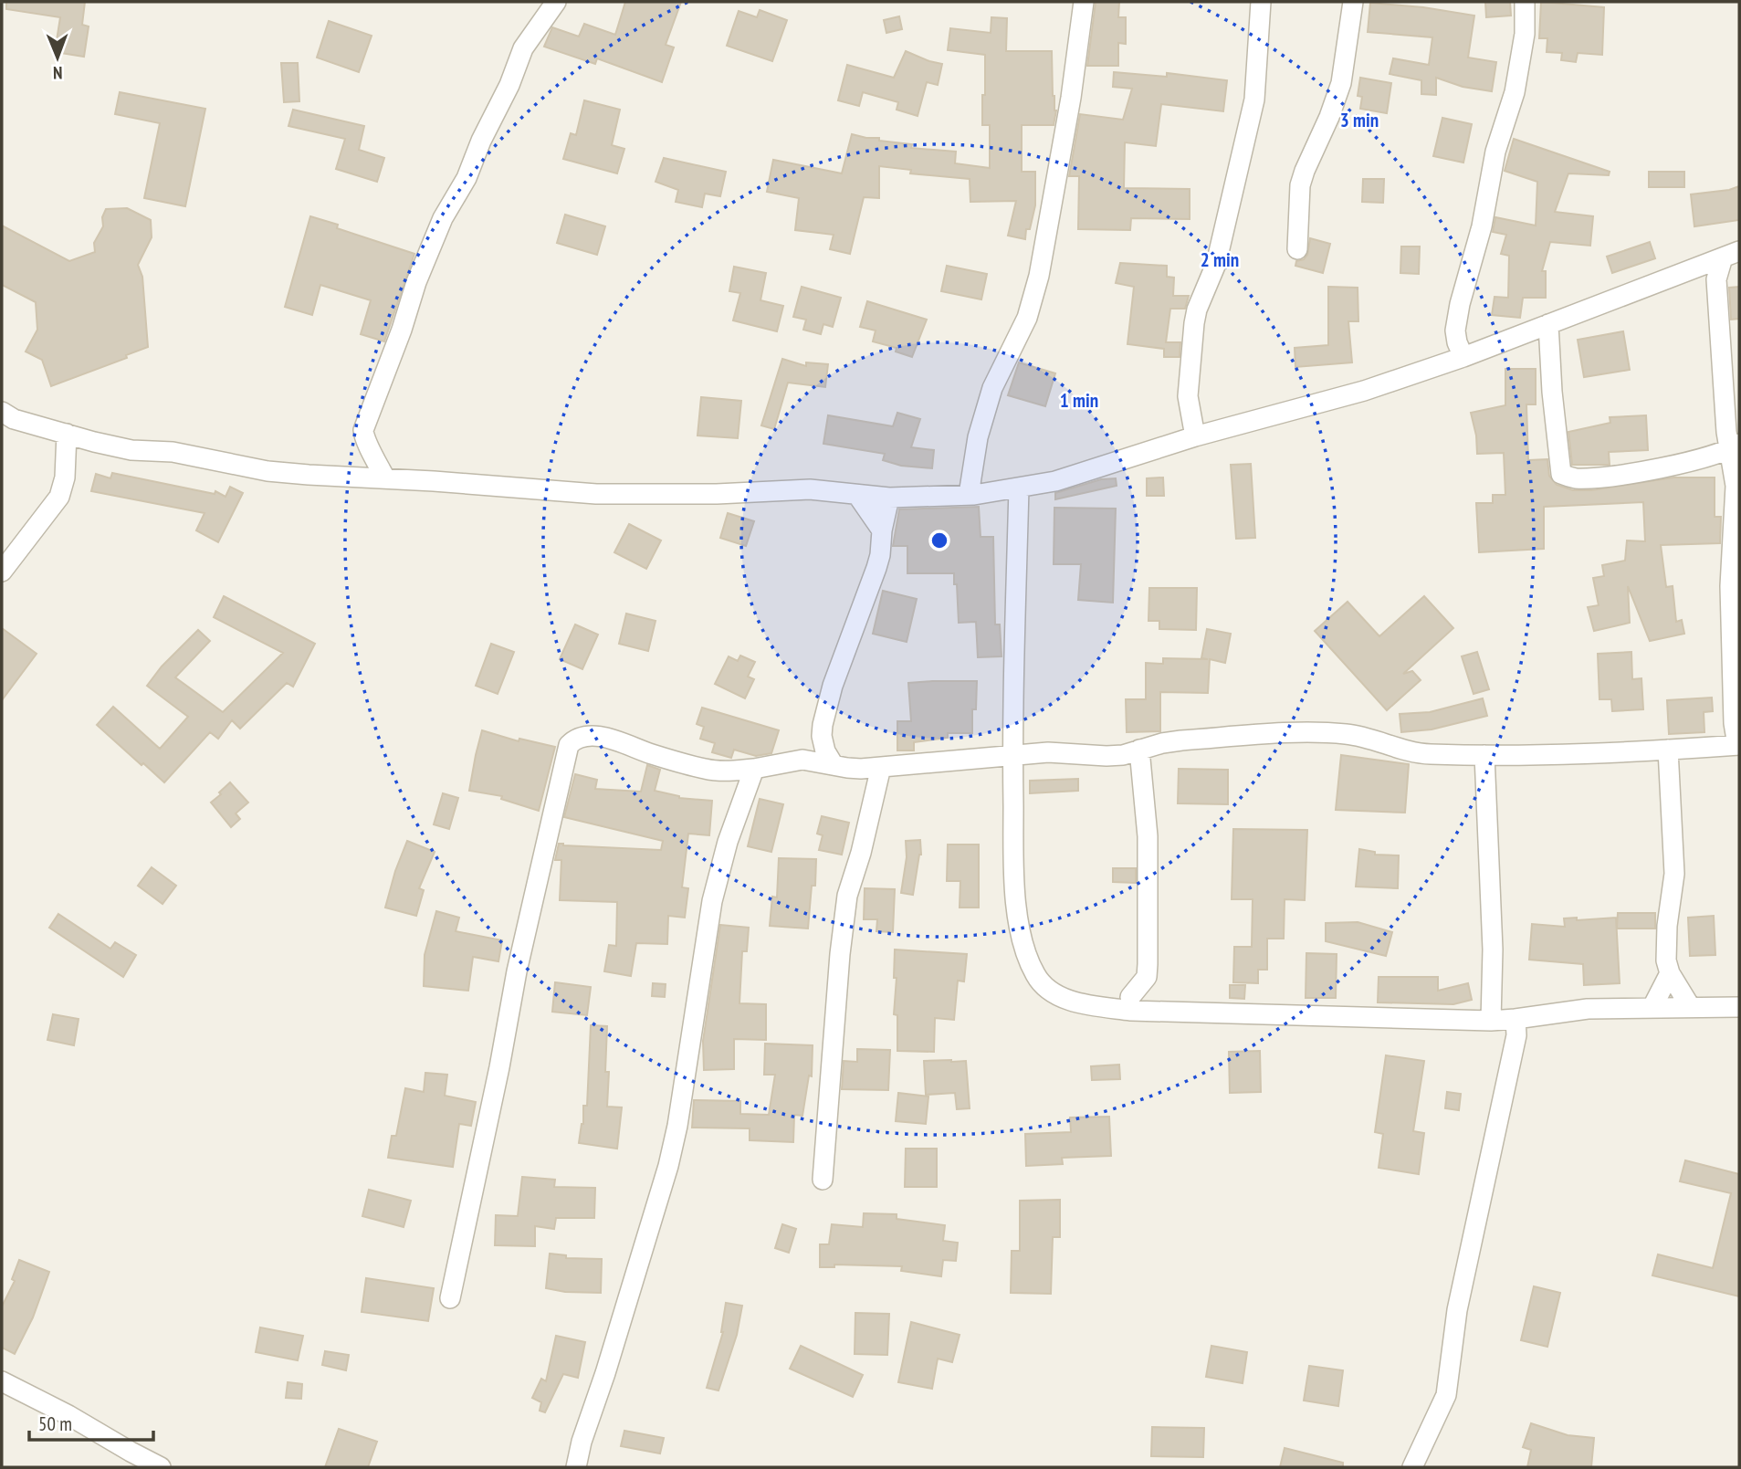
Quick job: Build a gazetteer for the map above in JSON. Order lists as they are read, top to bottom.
{
  "scale_bar": "50 m",
  "north": "bottom",
  "rings": ["3 min", "2 min", "1 min"]
}
